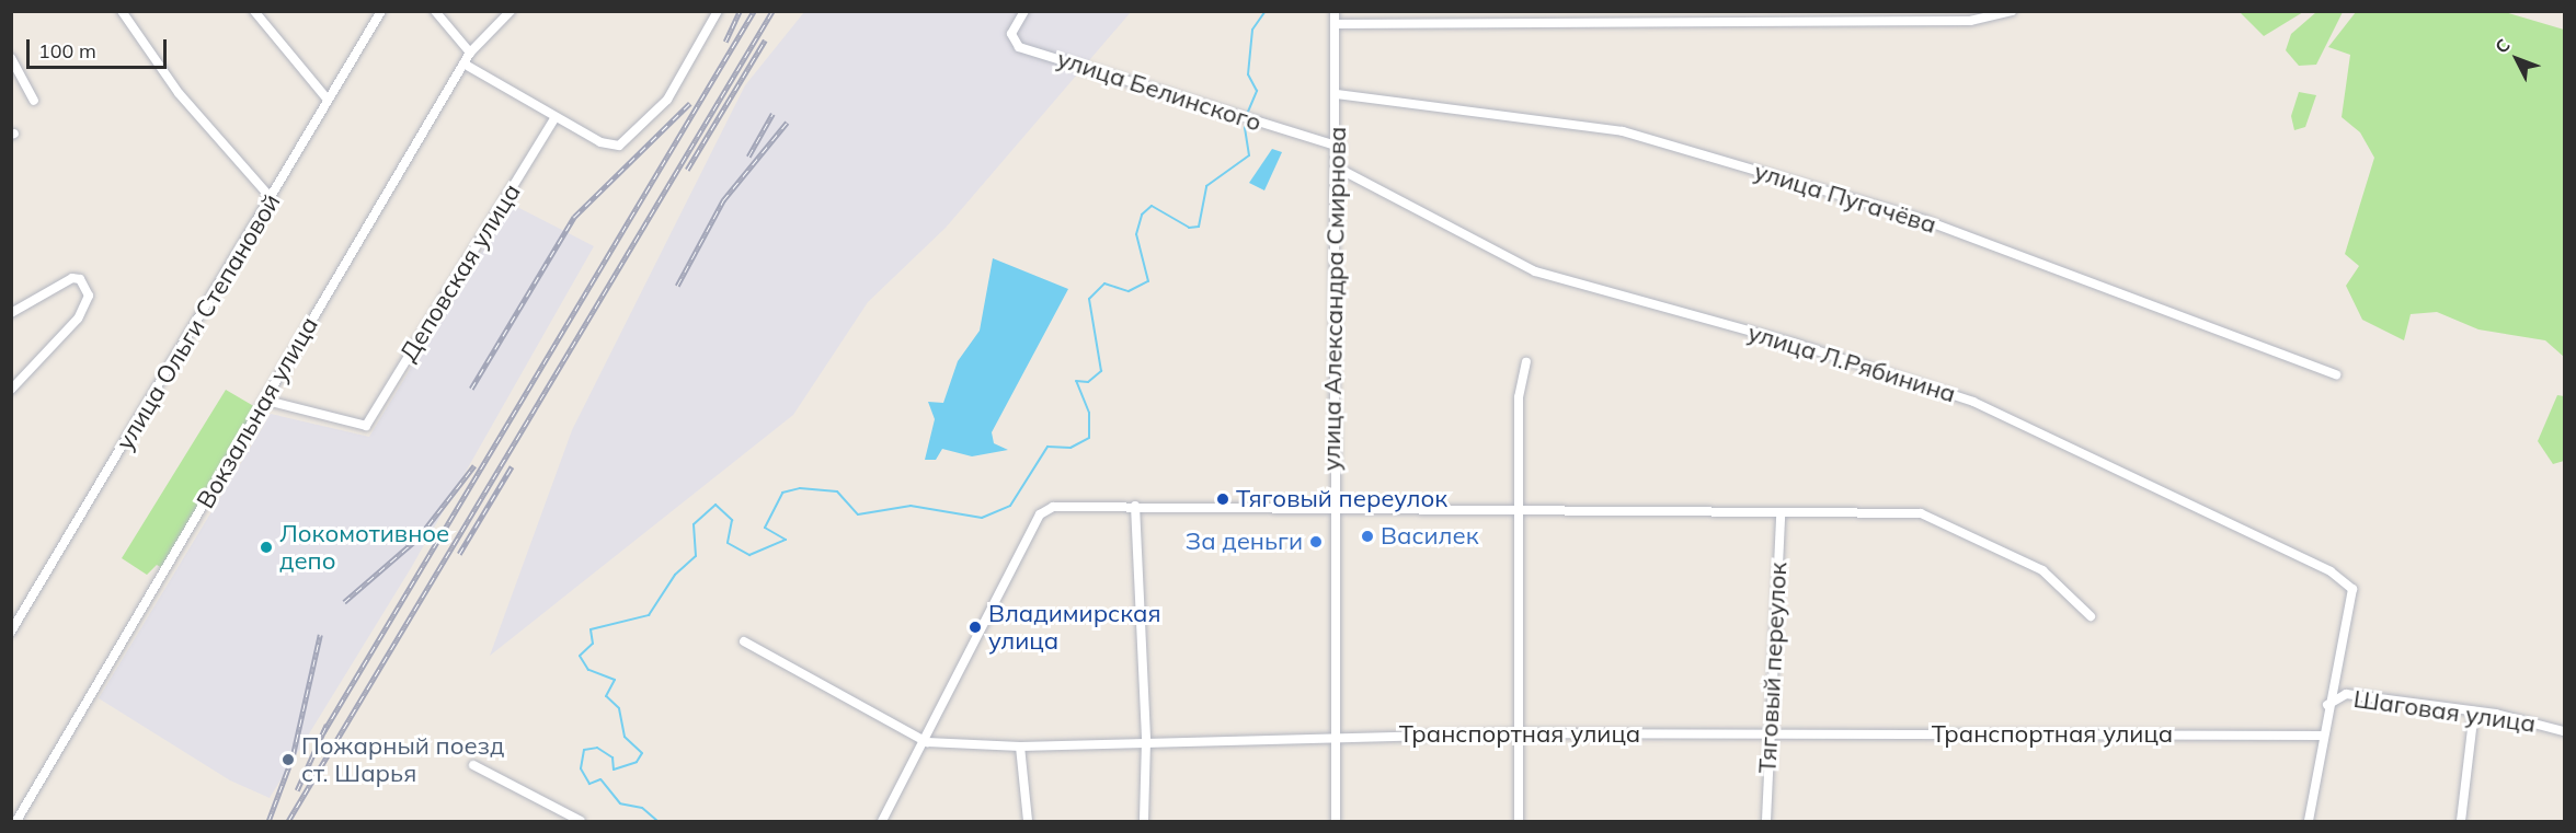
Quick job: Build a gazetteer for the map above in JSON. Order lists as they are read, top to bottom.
{
  "streets": {
    "street": [
      "улица Белинского",
      "улица Пугачёва",
      "Деповская улица",
      "улица Александра Смирнова",
      "улица Ольги Степановой",
      "улица Л.Рябинина",
      "Вокзальная улица",
      "Тяговый переулок",
      "Шаговая улица",
      "Транспортная улица"
    ]
  },
  "crossings": [
    ["улица Белинского", "улица Александра Смирнова"],
    ["улица Пугачёва", "улица Александра Смирнова"],
    ["Деповская улица", "Вокзальная улица"],
    ["улица Александра Смирнова", "улица Л.Рябинина"],
    ["улица Александра Смирнова", "Транспортная улица"],
    ["улица Л.Рябинина", "Шаговая улица"],
    ["Тяговый переулок", "Транспортная улица"]
  ],
  "places": [
    "Тяговый переулок",
    "Василек",
    "За деньги",
    "Локомотивное депо",
    "Владимирская улица",
    "Пожарный поезд ст. Шарья"
  ],
  "scale_bar": "100 m",
  "north": "top left"
}
